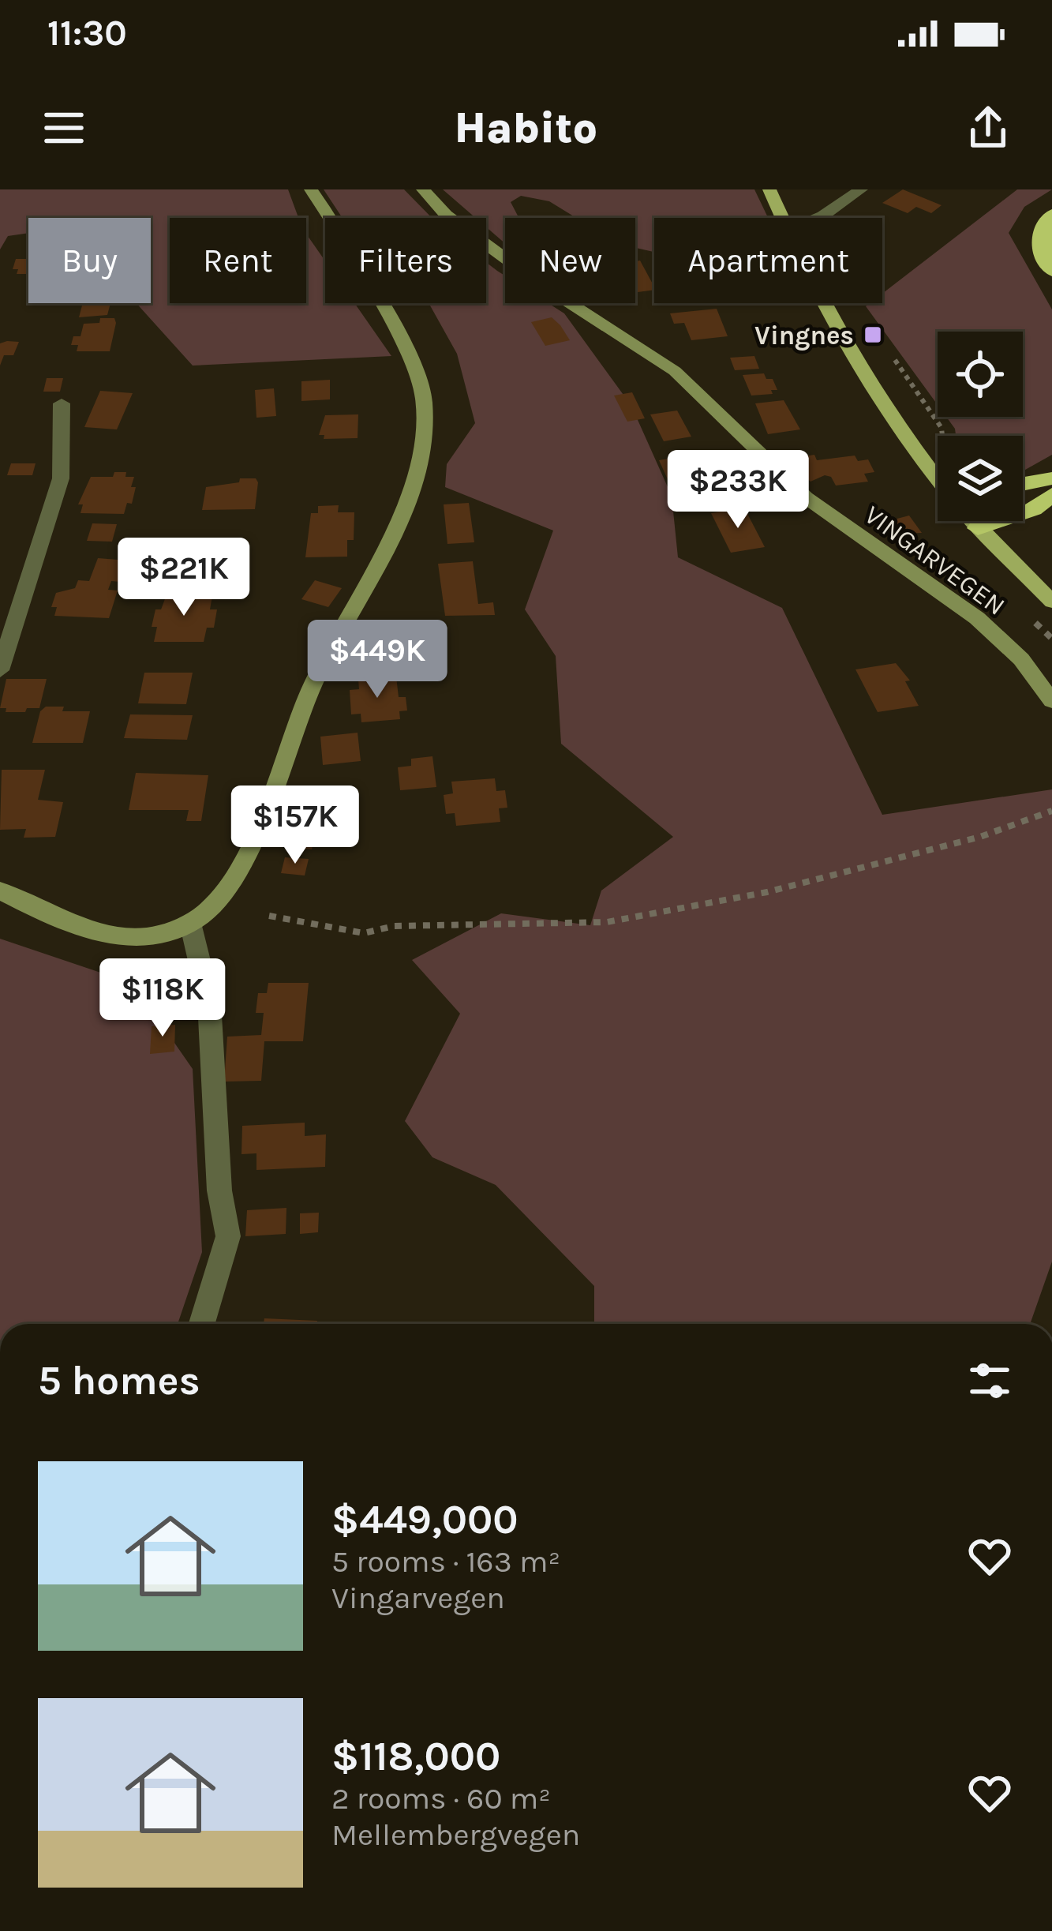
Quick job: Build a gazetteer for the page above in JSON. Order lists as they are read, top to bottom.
{
  "streets": {
    "street": ["VINGARVEGEN"]
  },
  "places": {
    "transit": ["Vingnes"]
  },
  "page": {
    "status": "11:30",
    "header": "Habito",
    "chip": [
      "Buy",
      "Rent",
      "Filters",
      "New",
      "Apartment"
    ],
    "price": [
      "$233K",
      "$221K",
      "$449K",
      "$157K",
      "$118K"
    ],
    "heading": "5 homes",
    "list": [
      {
        "name": "$449,000",
        "note": "5 rooms · 163 m² · Vingarvegen"
      },
      {
        "name": "$118,000",
        "note": "2 rooms · 60 m² · Mellembergvegen"
      }
    ]
  }
}
